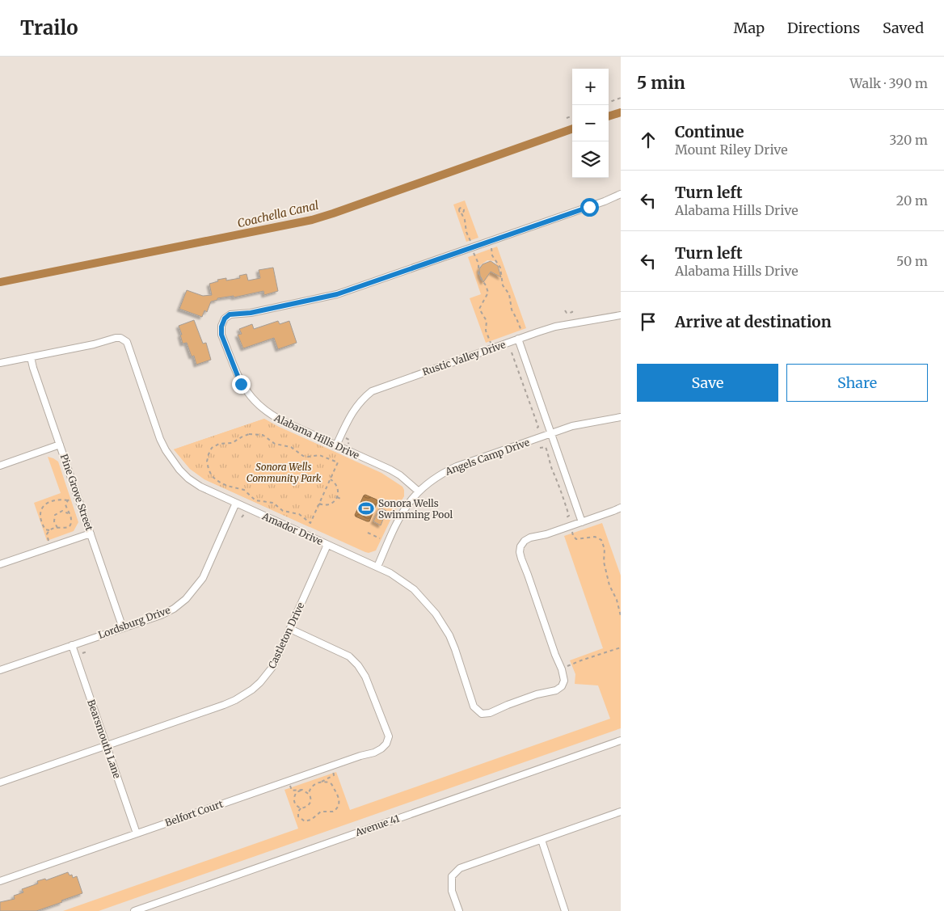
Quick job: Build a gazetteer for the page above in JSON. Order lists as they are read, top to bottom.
{
  "streets": {
    "street": [
      "Rustic Valley Drive",
      "Alabama Hills Drive",
      "Angels Camp Drive",
      "Pine Grove Street",
      "Amador Drive",
      "Lordsburg Drive",
      "Castleton Drive",
      "Bearsmouth Lane",
      "Belfort Court",
      "Avenue 41"
    ]
  },
  "crossings": [
    ["Rustic Valley Drive", "Alabama Hills Drive"],
    ["Alabama Hills Drive", "Angels Camp Drive"],
    ["Angels Camp Drive", "Amador Drive"],
    ["Pine Grove Street", "Amador Drive"],
    ["Pine Grove Street", "Lordsburg Drive"],
    ["Amador Drive", "Lordsburg Drive"],
    ["Amador Drive", "Castleton Drive"],
    ["Lordsburg Drive", "Bearsmouth Lane"],
    ["Castleton Drive", "Bearsmouth Lane"],
    ["Castleton Drive", "Belfort Court"],
    ["Bearsmouth Lane", "Belfort Court"]
  ],
  "water": ["Coachella Canal"],
  "parks": ["Sonora Wells Community Park"],
  "places": {
    "sports": ["Sonora Wells Swimming Pool"]
  },
  "page": {
    "header": "Trailo",
    "nav": ["Map", "Directions", "Saved"],
    "heading": ["5 min", "Walk · 390 m"],
    "map_buttons": ["+", "−"],
    "list": [
      ["Continue", "Mount Riley Drive", "320 m"],
      ["Turn left", "Alabama Hills Drive", "20 m"],
      ["Turn left", "Alabama Hills Drive", "50 m"],
      "Arrive at destination"
    ],
    "buttons": ["Save", "Share"]
  }
}
